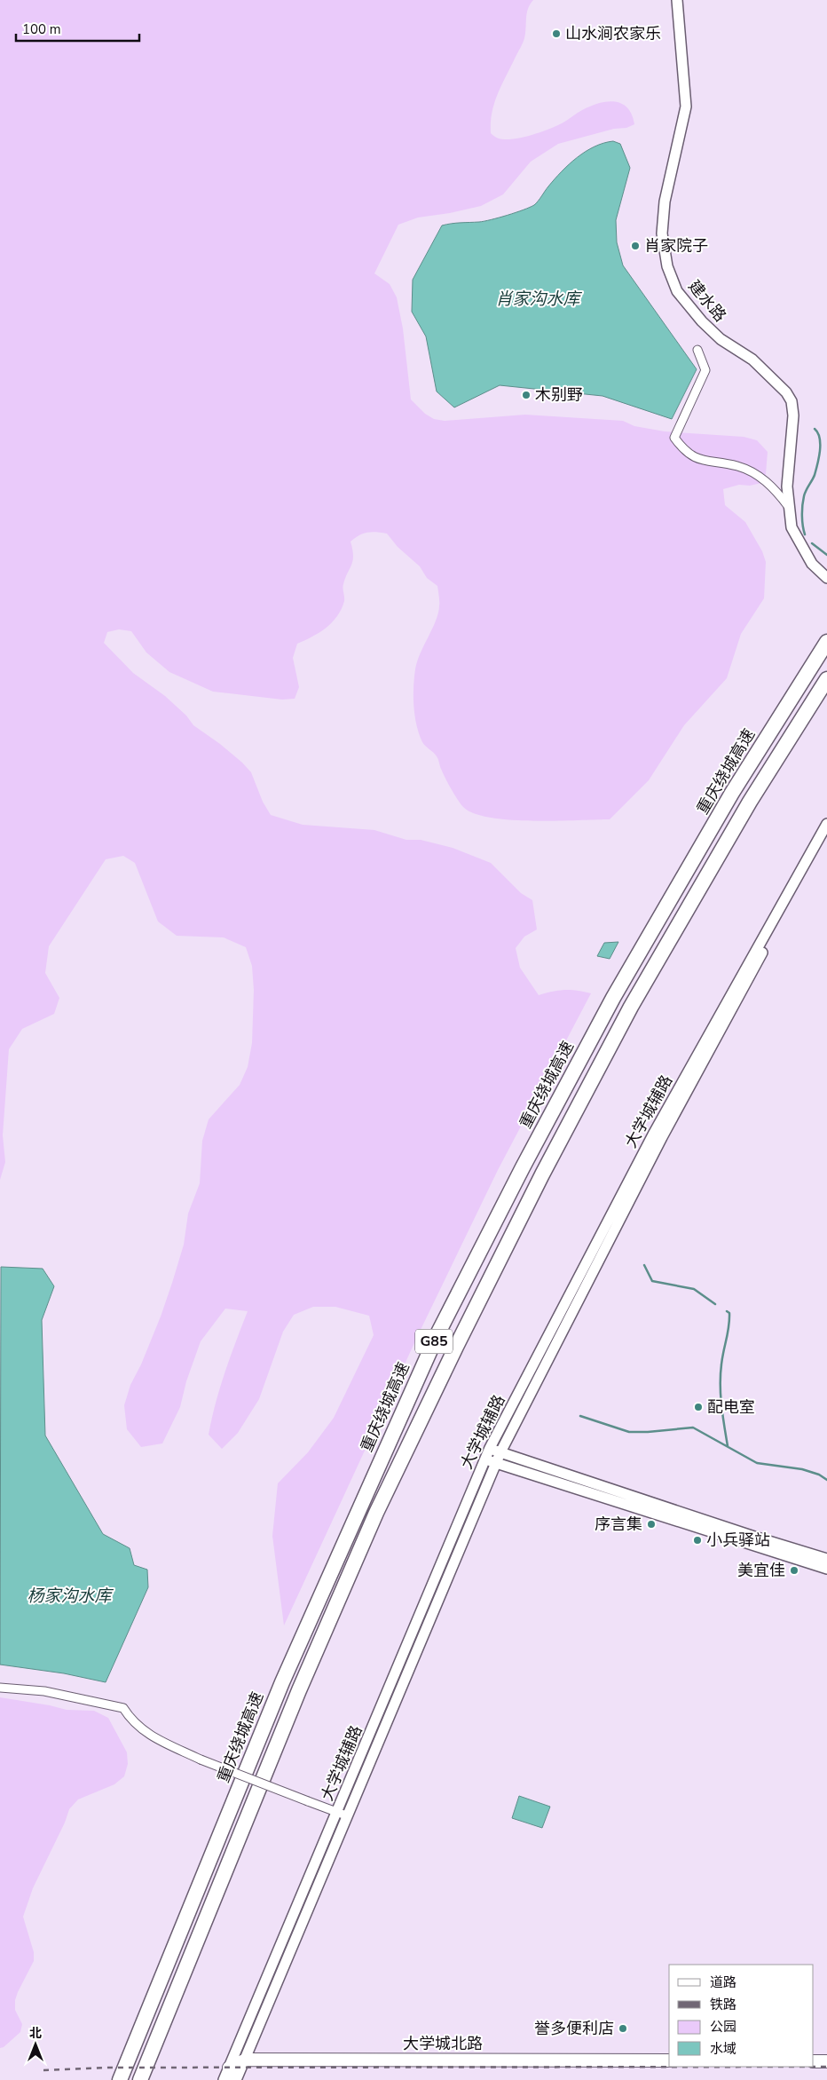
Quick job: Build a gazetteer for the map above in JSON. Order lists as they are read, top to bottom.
{
  "streets": {
    "highway": ["重庆绕城高速", "G85"],
    "main road": ["大学城北路"],
    "street": ["建水路", "大学城辅路"]
  },
  "crossings": [
    ["大学城辅路", "大学城北路"]
  ],
  "water": ["肖家沟水库", "杨家沟水库"],
  "places": [
    "山水涧农家乐",
    "肖家院子",
    "木别野",
    "配电室",
    "序言集",
    "小兵驿站",
    "美宜佳",
    "誉多便利店"
  ],
  "legend": [
    "道路",
    "铁路",
    "公园",
    "水域"
  ],
  "scale_bar": "100 m",
  "north": "top"
}
